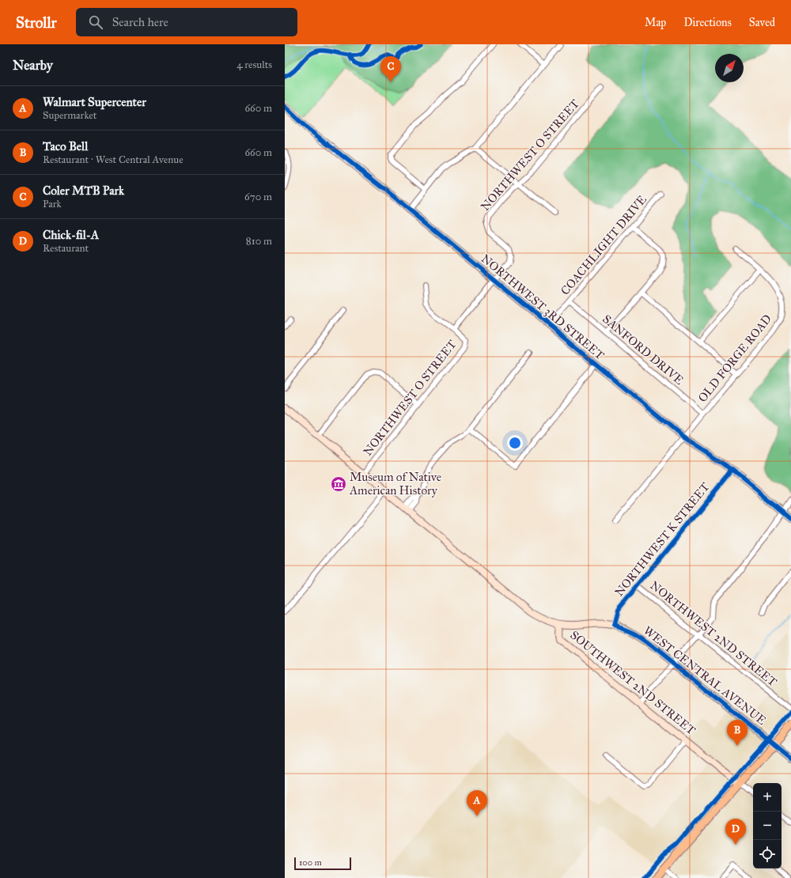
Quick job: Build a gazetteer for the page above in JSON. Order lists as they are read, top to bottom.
{
  "streets": {
    "street": [
      "NORTHWEST O STREET",
      "COACHLIGHT DRIVE",
      "NORTHWEST 3RD STREET",
      "SANFORD DRIVE",
      "OLD FORGE ROAD",
      "NORTHWEST K STREET",
      "NORTHWEST 2ND STREET",
      "WEST CENTRAL AVENUE",
      "SOUTHWEST 2ND STREET"
    ]
  },
  "crossings": [
    ["NORTHWEST O STREET", "NORTHWEST 3RD STREET"],
    ["NORTHWEST O STREET", "SOUTHWEST 2ND STREET"],
    ["COACHLIGHT DRIVE", "NORTHWEST 3RD STREET"],
    ["COACHLIGHT DRIVE", "SANFORD DRIVE"],
    ["NORTHWEST 3RD STREET", "OLD FORGE ROAD"],
    ["NORTHWEST 3RD STREET", "NORTHWEST K STREET"],
    ["SANFORD DRIVE", "OLD FORGE ROAD"],
    ["NORTHWEST K STREET", "NORTHWEST 2ND STREET"],
    ["NORTHWEST K STREET", "WEST CENTRAL AVENUE"],
    ["WEST CENTRAL AVENUE", "SOUTHWEST 2ND STREET"]
  ],
  "places": {
    "museum": ["Museum of Native American History"]
  },
  "scale_bar": "100 m",
  "north": "top right",
  "page": {
    "header": "Strollr",
    "search": "Search here",
    "nav": ["Map", "Directions", "Saved"],
    "heading": ["Nearby", "4 results"],
    "pins": [
      "C",
      "B",
      "A",
      "D"
    ],
    "list": [
      {
        "mark": "A",
        "name": "Walmart Supercenter",
        "note": "Supermarket",
        "value": "660 m"
      },
      {
        "mark": "B",
        "name": "Taco Bell",
        "note": "Restaurant · West Central Avenue",
        "value": "660 m"
      },
      {
        "mark": "C",
        "name": "Coler MTB Park",
        "note": "Park",
        "value": "670 m"
      },
      {
        "mark": "D",
        "name": "Chick-fil-A",
        "note": "Restaurant",
        "value": "810 m"
      }
    ],
    "map_buttons": ["+", "−"],
    "scale": "100 m"
  }
}
